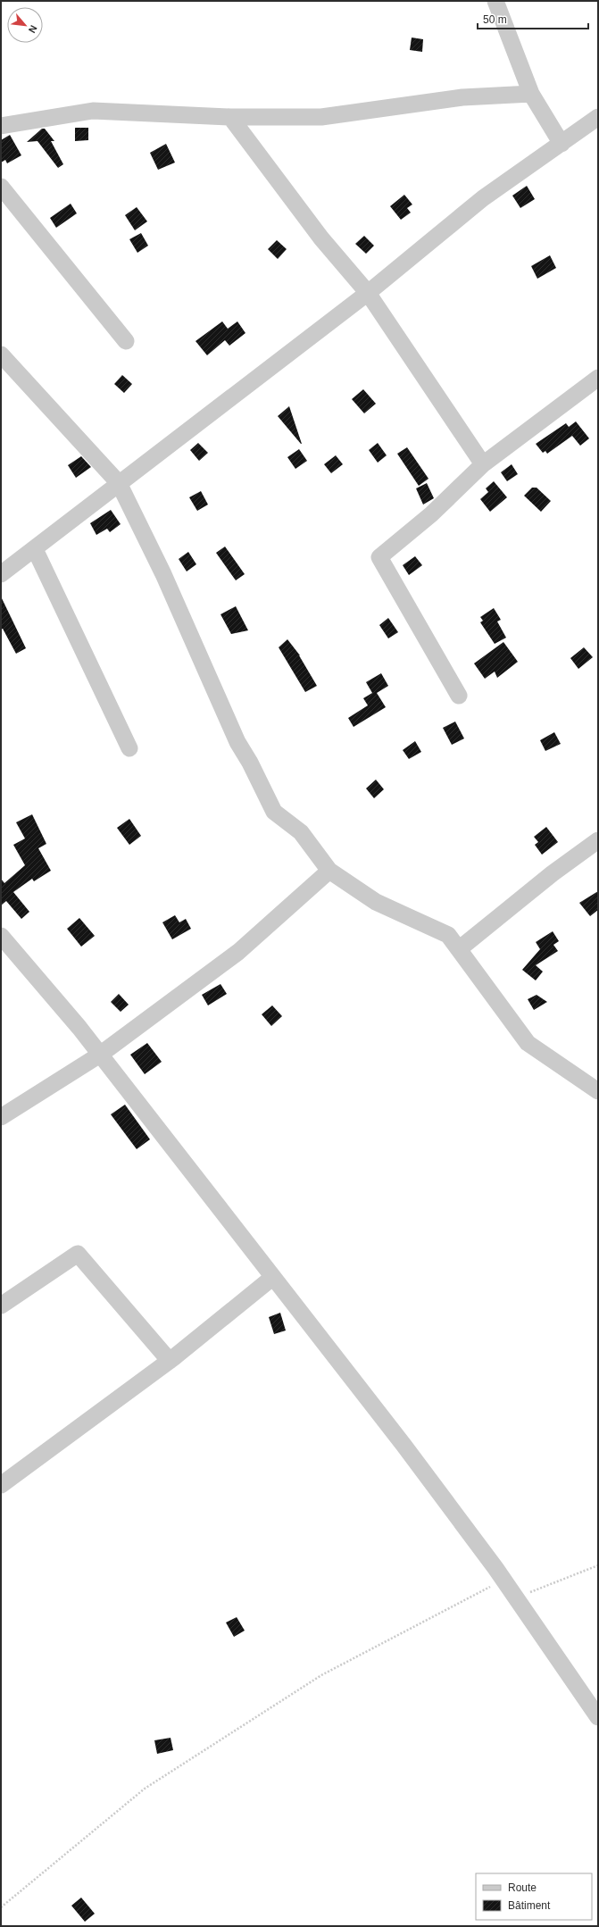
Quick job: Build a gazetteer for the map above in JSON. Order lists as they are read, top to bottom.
{
  "legend": ["Route", "Bâtiment"],
  "scale_bar": "50 m",
  "north": "bottom right"
}
